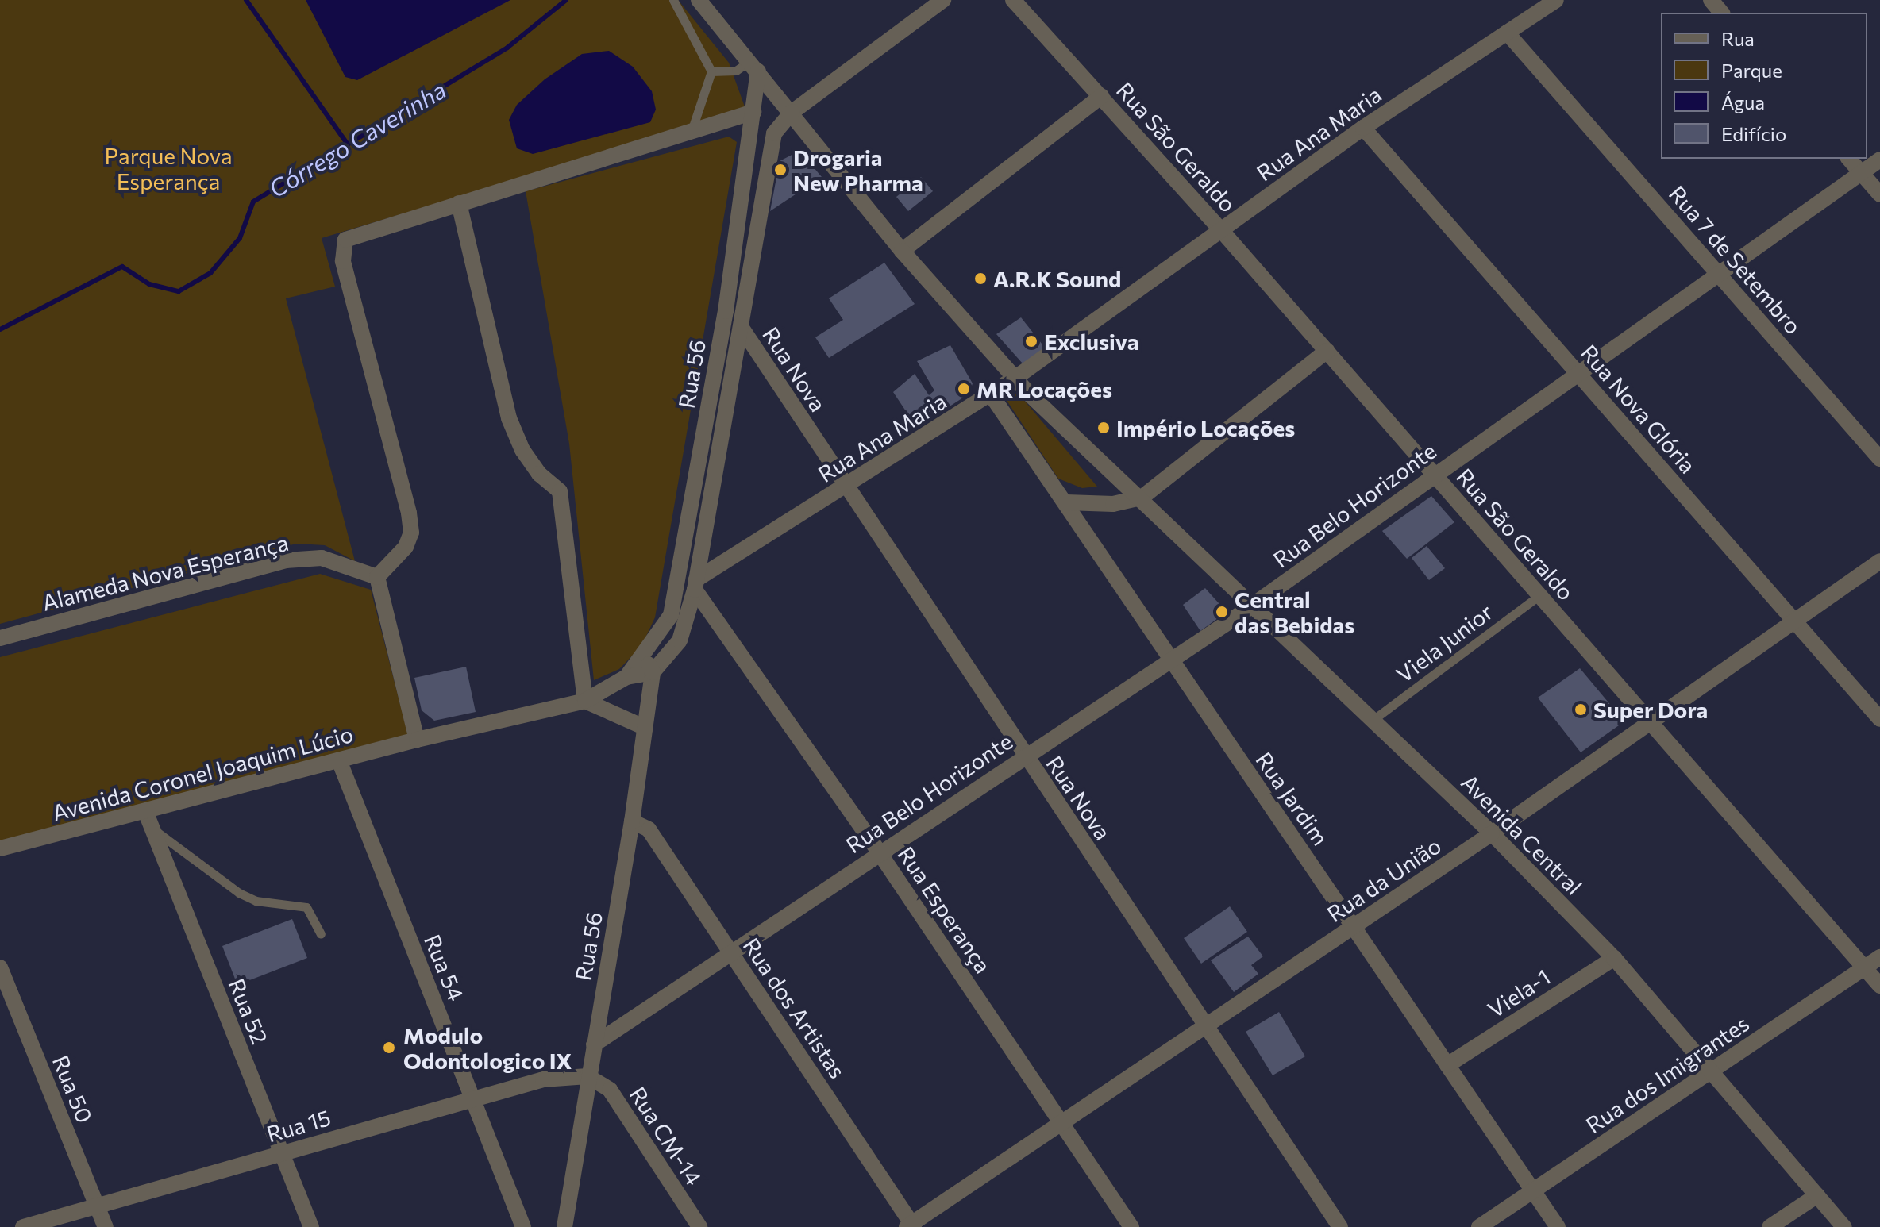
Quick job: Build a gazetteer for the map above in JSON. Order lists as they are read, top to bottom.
{
  "streets": {
    "street": [
      "Rua Ana Maria",
      "Rua São Geraldo",
      "Rua 7 de Setembro",
      "Rua Nova",
      "Rua 56",
      "Rua Nova Glória",
      "Rua Belo Horizonte",
      "Alameda Nova Esperança",
      "Avenida Coronel Joaquim Lúcio",
      "Rua Jardim",
      "Avenida Central",
      "Rua da União",
      "Rua Esperança",
      "Rua 54",
      "Viela-1",
      "Rua dos Artistas",
      "Rua 52",
      "Rua dos Imigrantes",
      "Rua 50",
      "Rua 15",
      "Rua CM-14"
    ],
    "lane": ["Viela Junior"]
  },
  "crossings": [
    ["Rua Ana Maria", "Rua São Geraldo"],
    ["Rua Ana Maria", "Rua 7 de Setembro"],
    ["Rua Ana Maria", "Rua Nova"],
    ["Rua Ana Maria", "Rua 56"],
    ["Rua Ana Maria", "Rua Nova Glória"],
    ["Rua Ana Maria", "Rua Jardim"],
    ["Rua Ana Maria", "Avenida Central"],
    ["Rua Ana Maria", "Rua Esperança"],
    ["Rua São Geraldo", "Rua Belo Horizonte"],
    ["Rua São Geraldo", "Viela Junior"],
    ["Rua São Geraldo", "Rua da União"],
    ["Rua São Geraldo", "Rua dos Imigrantes"],
    ["Rua 7 de Setembro", "Rua Belo Horizonte"],
    ["Rua Nova", "Rua 56"],
    ["Rua Nova", "Rua Belo Horizonte"],
    ["Rua Nova", "Rua da União"],
    ["Rua 56", "Rua Belo Horizonte"],
    ["Rua 56", "Avenida Coronel Joaquim Lúcio"],
    ["Rua 56", "Avenida Central"],
    ["Rua 56", "Rua Esperança"],
    ["Rua 56", "Rua dos Artistas"],
    ["Rua 56", "Rua 15"],
    ["Rua 56", "Rua CM-14"],
    ["Rua Nova Glória", "Rua Belo Horizonte"],
    ["Rua Nova Glória", "Rua da União"],
    ["Rua Belo Horizonte", "Rua Jardim"],
    ["Rua Belo Horizonte", "Avenida Central"],
    ["Rua Belo Horizonte", "Rua Esperança"],
    ["Rua Belo Horizonte", "Rua dos Artistas"],
    ["Viela Junior", "Avenida Central"],
    ["Avenida Coronel Joaquim Lúcio", "Rua 54"],
    ["Avenida Coronel Joaquim Lúcio", "Rua 52"],
    ["Rua Jardim", "Rua da União"],
    ["Rua Jardim", "Viela-1"],
    ["Rua Jardim", "Rua dos Imigrantes"],
    ["Avenida Central", "Rua da União"],
    ["Avenida Central", "Viela-1"],
    ["Avenida Central", "Rua dos Imigrantes"],
    ["Rua da União", "Rua Esperança"],
    ["Rua da União", "Rua dos Artistas"],
    ["Rua 54", "Rua 15"],
    ["Rua 52", "Rua 15"],
    ["Rua 50", "Rua 15"],
    ["Rua 15", "Rua CM-14"]
  ],
  "water": ["Córrego Caverinha"],
  "parks": ["Parque Nova Esperança"],
  "places": [
    "Drogaria New Pharma",
    "A.R.K Sound",
    "Exclusiva",
    "MR Locações",
    "Império Locações",
    "Central das Bebidas",
    "Super Dora",
    "Modulo Odontologico IX"
  ],
  "legend": [
    "Rua",
    "Parque",
    "Água",
    "Edifício"
  ]
}
